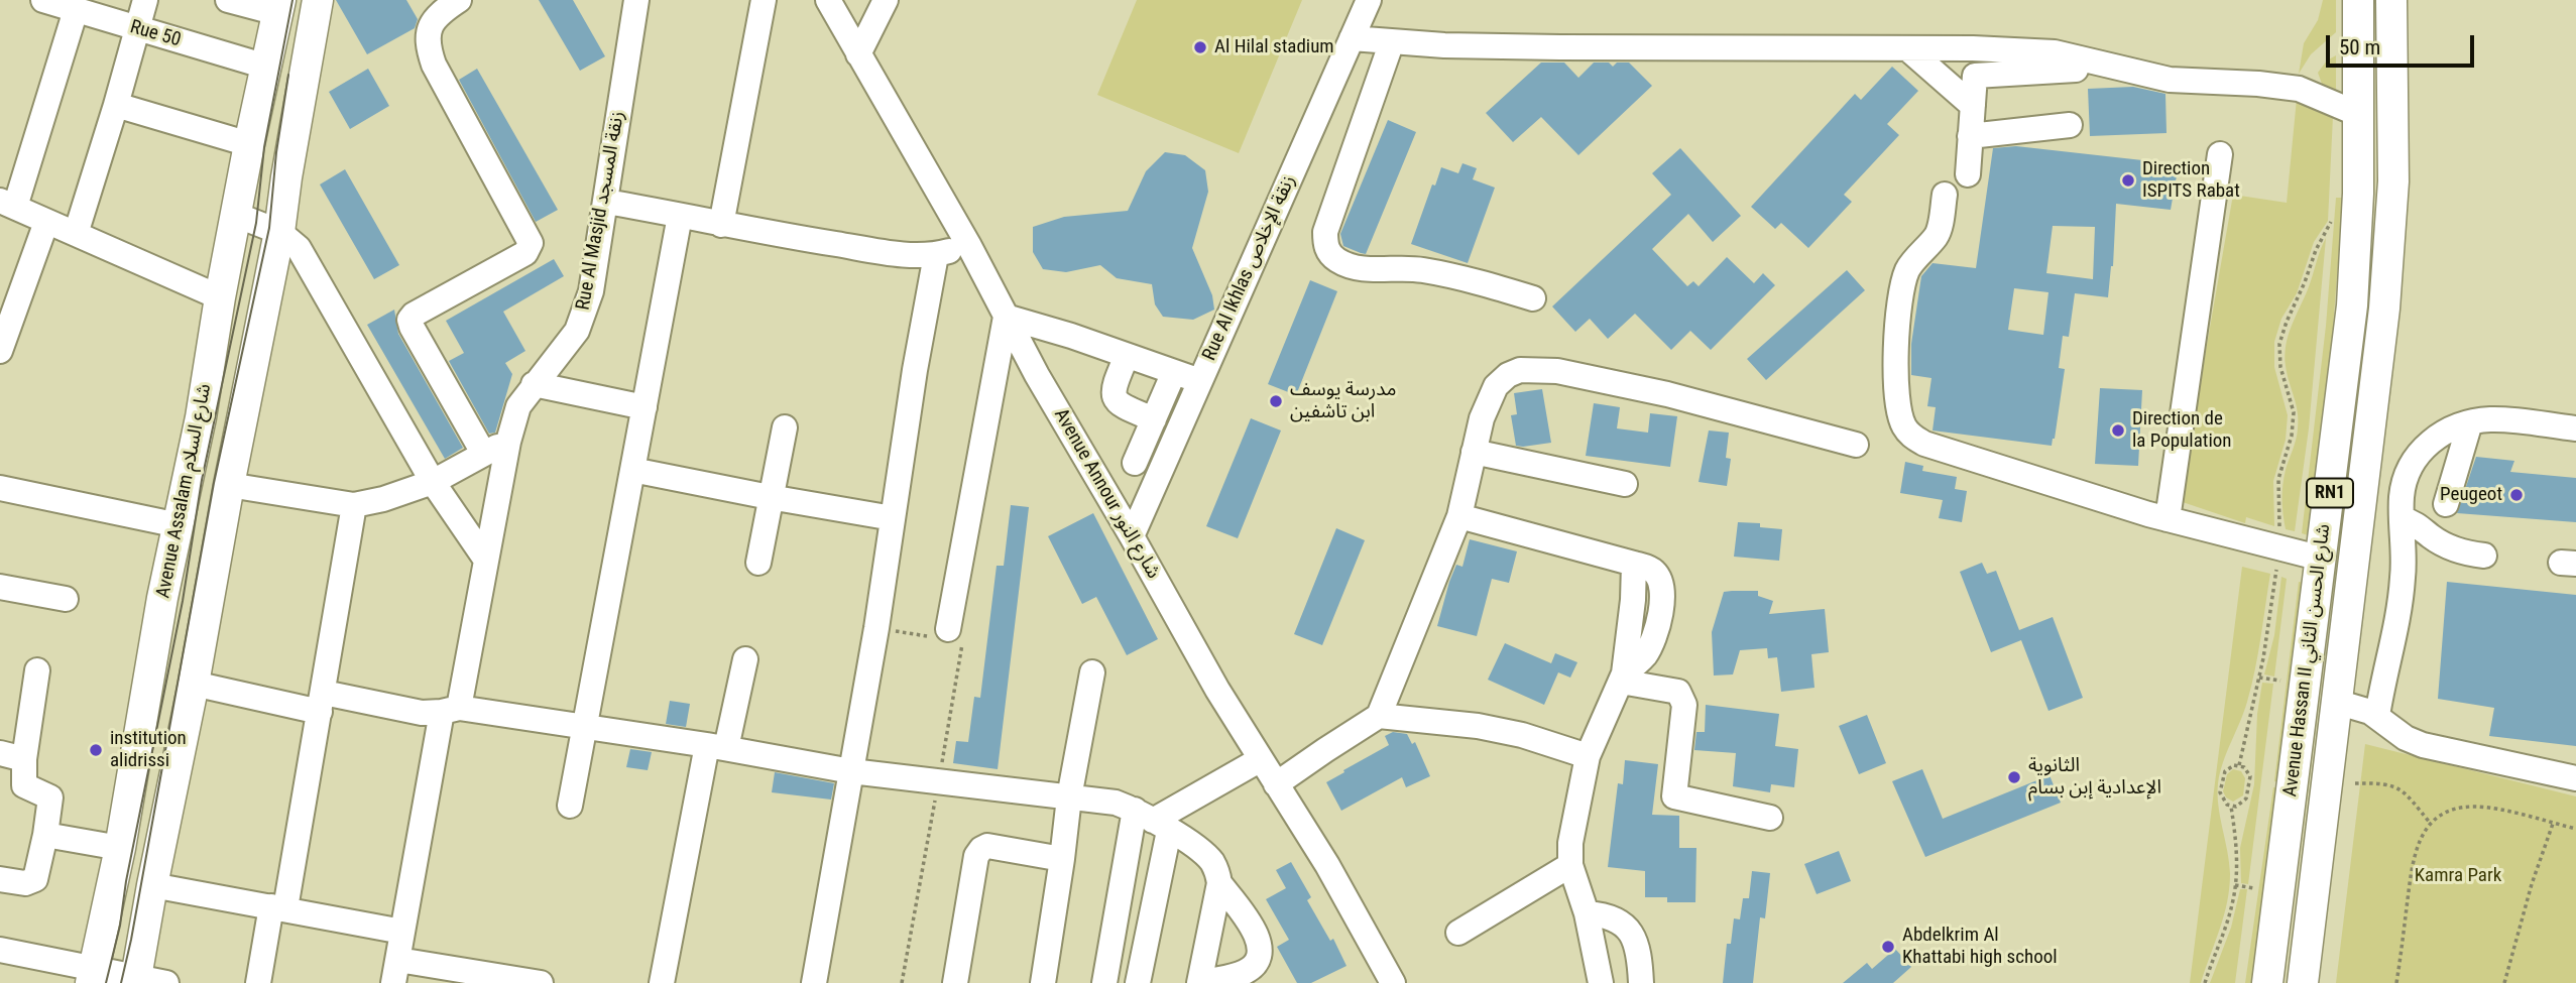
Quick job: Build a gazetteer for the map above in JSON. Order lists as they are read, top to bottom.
{
  "streets": {
    "main road": ["Avenue Assalam شارع السلام", "RN1", "Avenue Hassan II شارع الحسن الثاني"],
    "street": [
      "Rue 50",
      "Rue Al Masjid زنقة المسجد",
      "Rue Al Ikhlas زنقة الإخلاص",
      "Avenue Annour شارع النور"
    ]
  },
  "crossings": [
    ["Rue 50", "Avenue Assalam شارع السلام"],
    ["Rue Al Ikhlas زنقة الإخلاص", "Avenue Annour شارع النور"]
  ],
  "parks": ["Kamra Park"],
  "places": [
    "Al Hilal stadium",
    "Direction ISPITS Rabat",
    "مدرسة يوسف ابن تاشفين",
    "Direction de la Population",
    "Peugeot",
    "institution alidrissi",
    "الثانوية الإعدادية إبن بسام",
    "Abdelkrim Al Khattabi high school"
  ],
  "scale_bar": "50 m"
}
